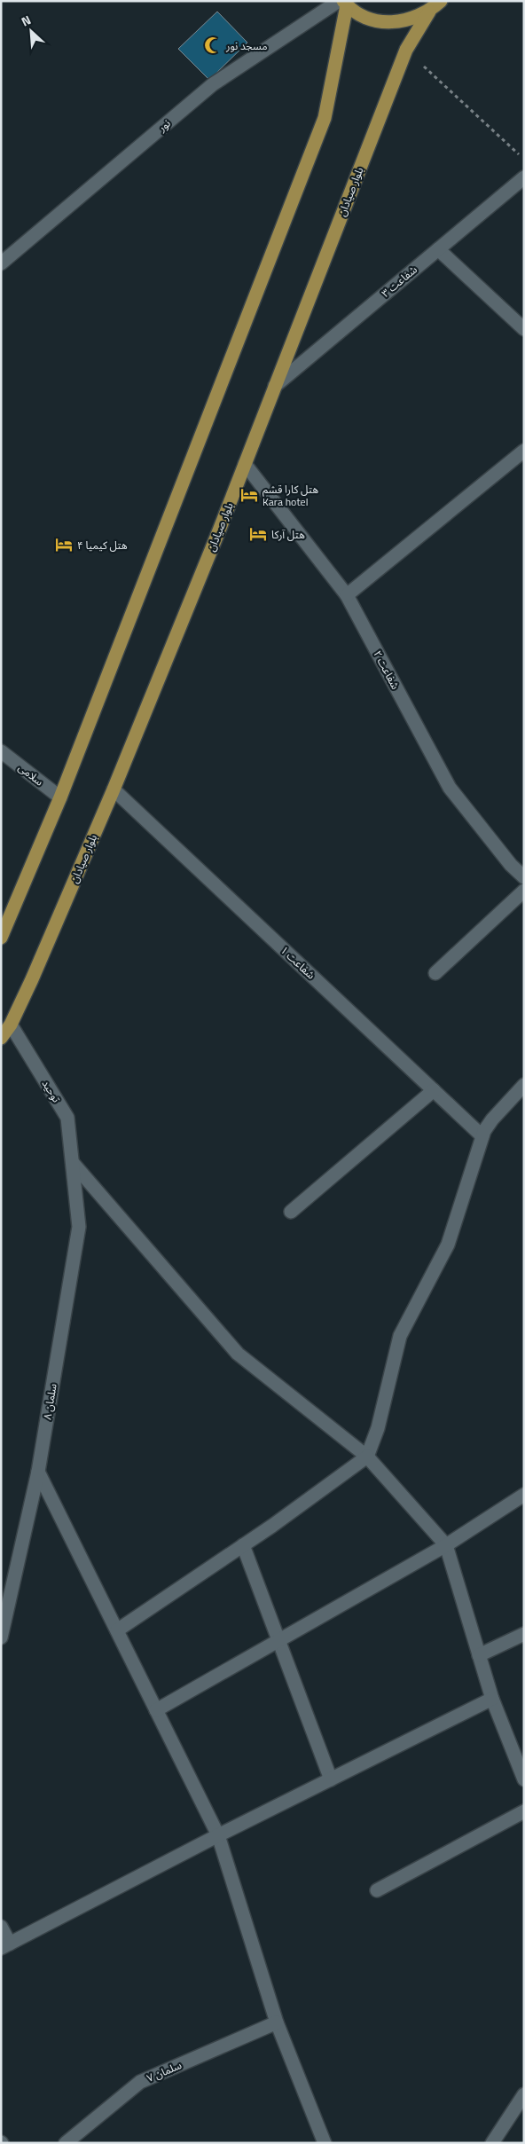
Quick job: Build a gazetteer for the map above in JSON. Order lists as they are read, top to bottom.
{
  "streets": {
    "main road": ["بلوار صیادان"],
    "street": [
      "نور",
      "شفاعت ۳",
      "شفاعت ۲",
      "سلامی",
      "شفاعت ۱",
      "توحید",
      "سلمان ۸",
      "سلمان ۷"
    ]
  },
  "crossings": [
    ["بلوار صیادان", "شفاعت ۳"],
    ["بلوار صیادان", "شفاعت ۲"],
    ["بلوار صیادان", "شفاعت ۱"],
    ["بلوار صیادان", "توحید"],
    ["توحید", "سلمان ۸"]
  ],
  "places": {
    "mosque": ["مسجد نور"],
    "hotel": ["هتل کارا قشم Kara hotel", "هتل آرکا", "هتل کیمیا ۴"]
  },
  "north": "top left"
}
